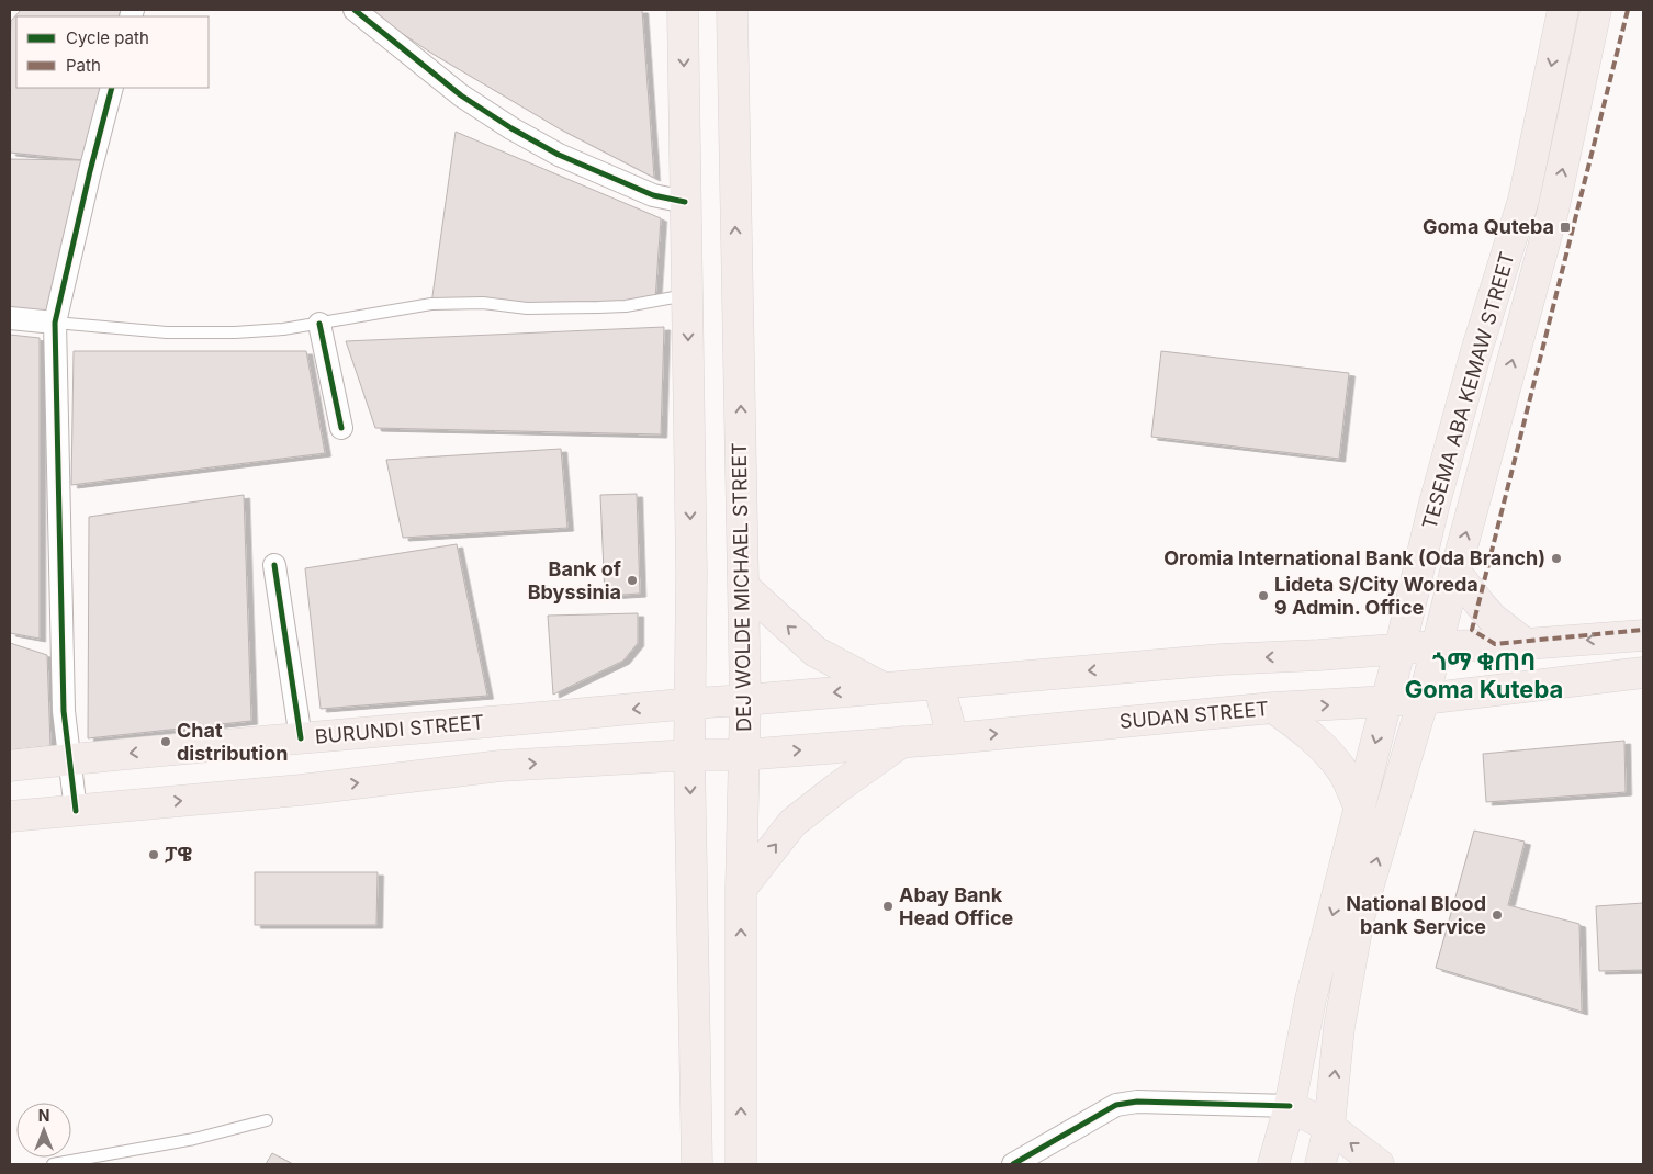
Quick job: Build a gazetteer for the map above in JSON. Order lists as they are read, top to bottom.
{
  "streets": {
    "main road": [
      "TESEMA ABA KEMAW STREET",
      "DEJ WOLDE MICHAEL STREET",
      "SUDAN STREET",
      "BURUNDI STREET"
    ]
  },
  "crossings": [
    ["TESEMA ABA KEMAW STREET", "SUDAN STREET"],
    ["DEJ WOLDE MICHAEL STREET", "SUDAN STREET"],
    ["DEJ WOLDE MICHAEL STREET", "BURUNDI STREET"]
  ],
  "districts": ["ጎማ ቁጠባ Goma Kuteba"],
  "places": {
    "transit": ["Goma Quteba"],
    "other": [
      "Oromia International Bank (Oda Branch)",
      "Bank of Bbyssinia",
      "Lideta S/City Woreda 9 Admin. Office",
      "Chat distribution",
      "ፓዌ",
      "Abay Bank Head Office",
      "National Blood bank Service"
    ]
  },
  "legend": ["Cycle path", "Path"],
  "north": "top"
}
